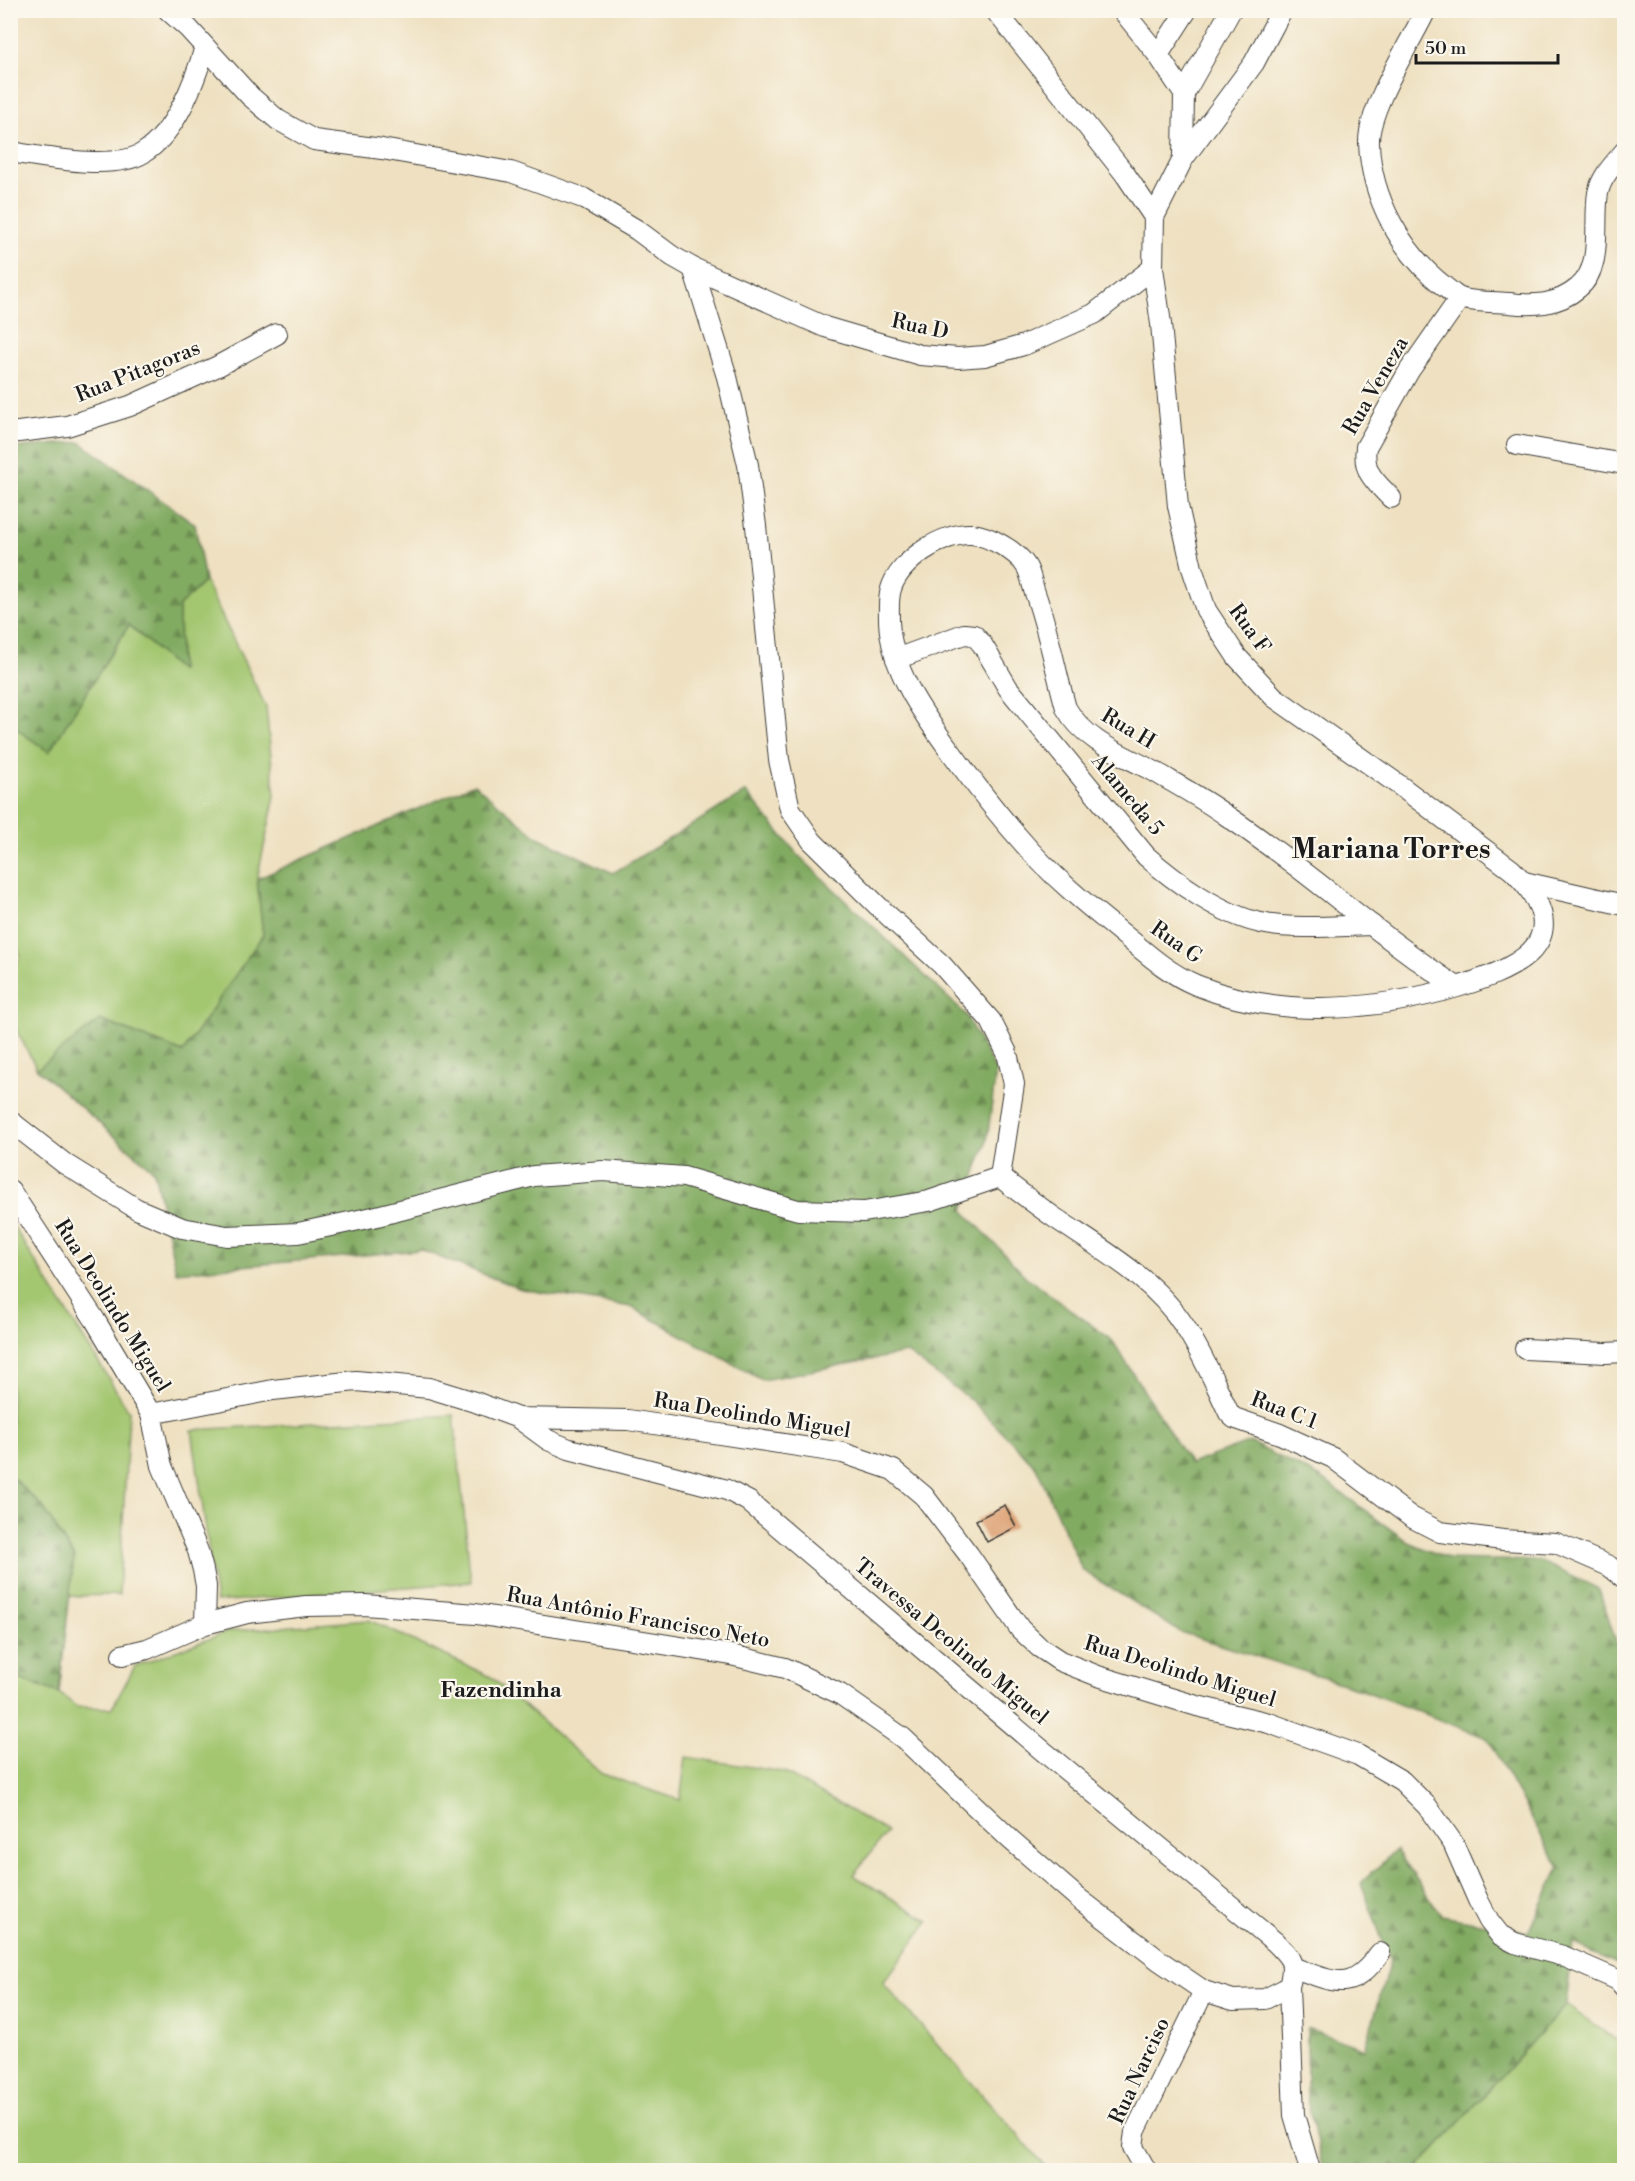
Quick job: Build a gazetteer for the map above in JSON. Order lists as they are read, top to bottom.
{
  "streets": {
    "street": [
      "Rua D",
      "Rua Pitagoras",
      "Rua Veneza",
      "Rua F",
      "Rua H",
      "Alameda 5",
      "Rua G",
      "Rua Deolindo Miguel",
      "Rua C 1",
      "Rua Antônio Francisco Neto",
      "Travessa Deolindo Miguel",
      "Rua Narciso"
    ]
  },
  "crossings": [
    ["Rua D", "Rua F"],
    ["Rua F", "Rua G"],
    ["Rua H", "Alameda 5"],
    ["Rua H", "Rua G"],
    ["Alameda 5", "Rua G"],
    ["Rua Deolindo Miguel", "Travessa Deolindo Miguel"],
    ["Rua Antônio Francisco Neto", "Travessa Deolindo Miguel"],
    ["Rua Antônio Francisco Neto", "Rua Narciso"]
  ],
  "districts": ["Mariana Torres", "Fazendinha"],
  "scale_bar": "50 m"
}
